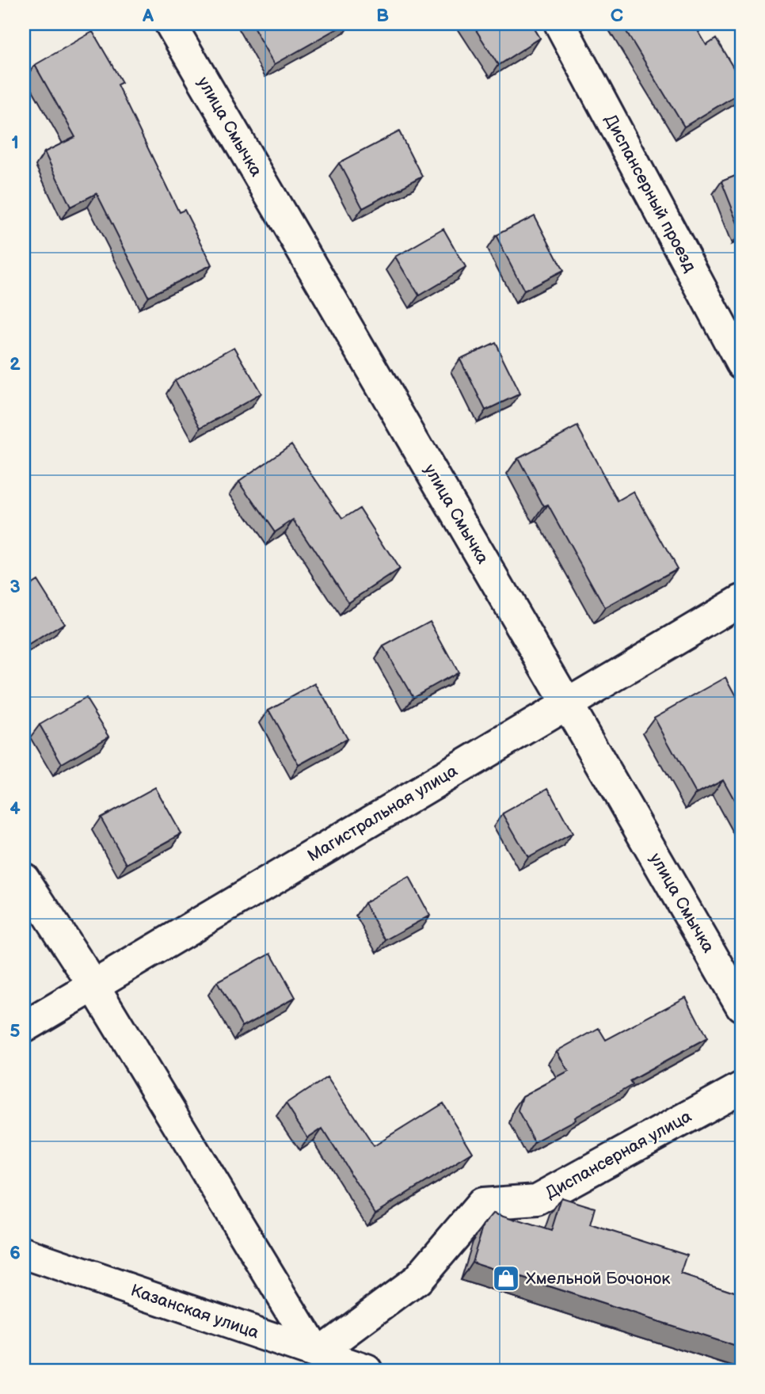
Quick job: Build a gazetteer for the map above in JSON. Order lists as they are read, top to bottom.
{
  "streets": {
    "main road": [
      "улица Смычка",
      "Диспансерный проезд",
      "Магистральная улица",
      "Диспансерная улица",
      "Казанская улица"
    ]
  },
  "crossings": [
    ["улица Смычка", "Магистральная улица"],
    ["Диспансерная улица", "Казанская улица"]
  ],
  "places": {
    "shop": ["Хмельной Бочонок"]
  },
  "grid": {
    "columns": ["A", "B", "C"],
    "rows": [
      "1",
      "2",
      "3",
      "4",
      "5",
      "6"
    ]
  }
}
